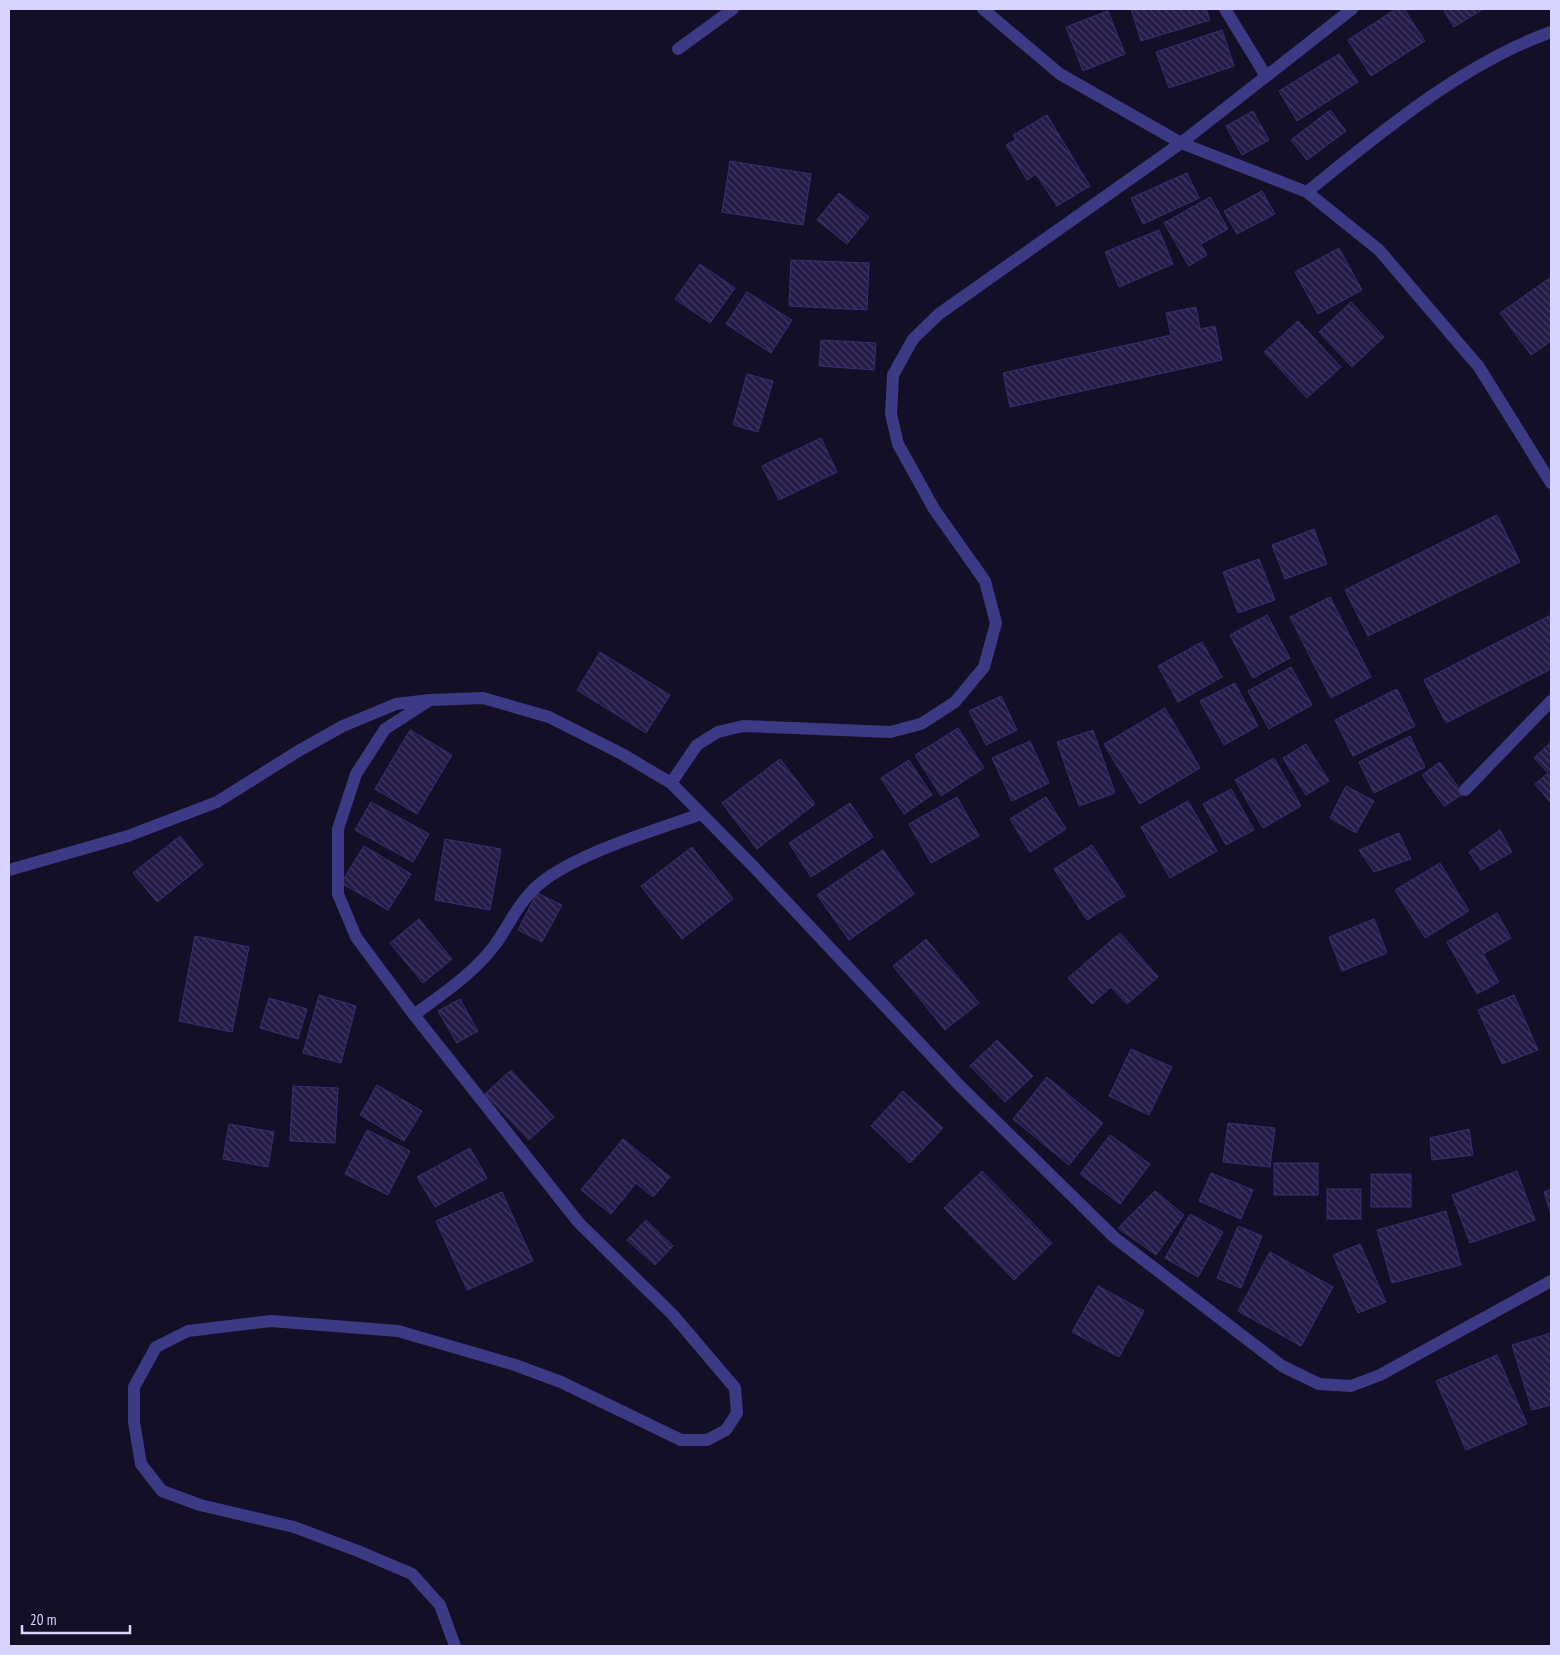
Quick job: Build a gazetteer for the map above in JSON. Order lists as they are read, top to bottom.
{
  "scale_bar": "20 m"
}
